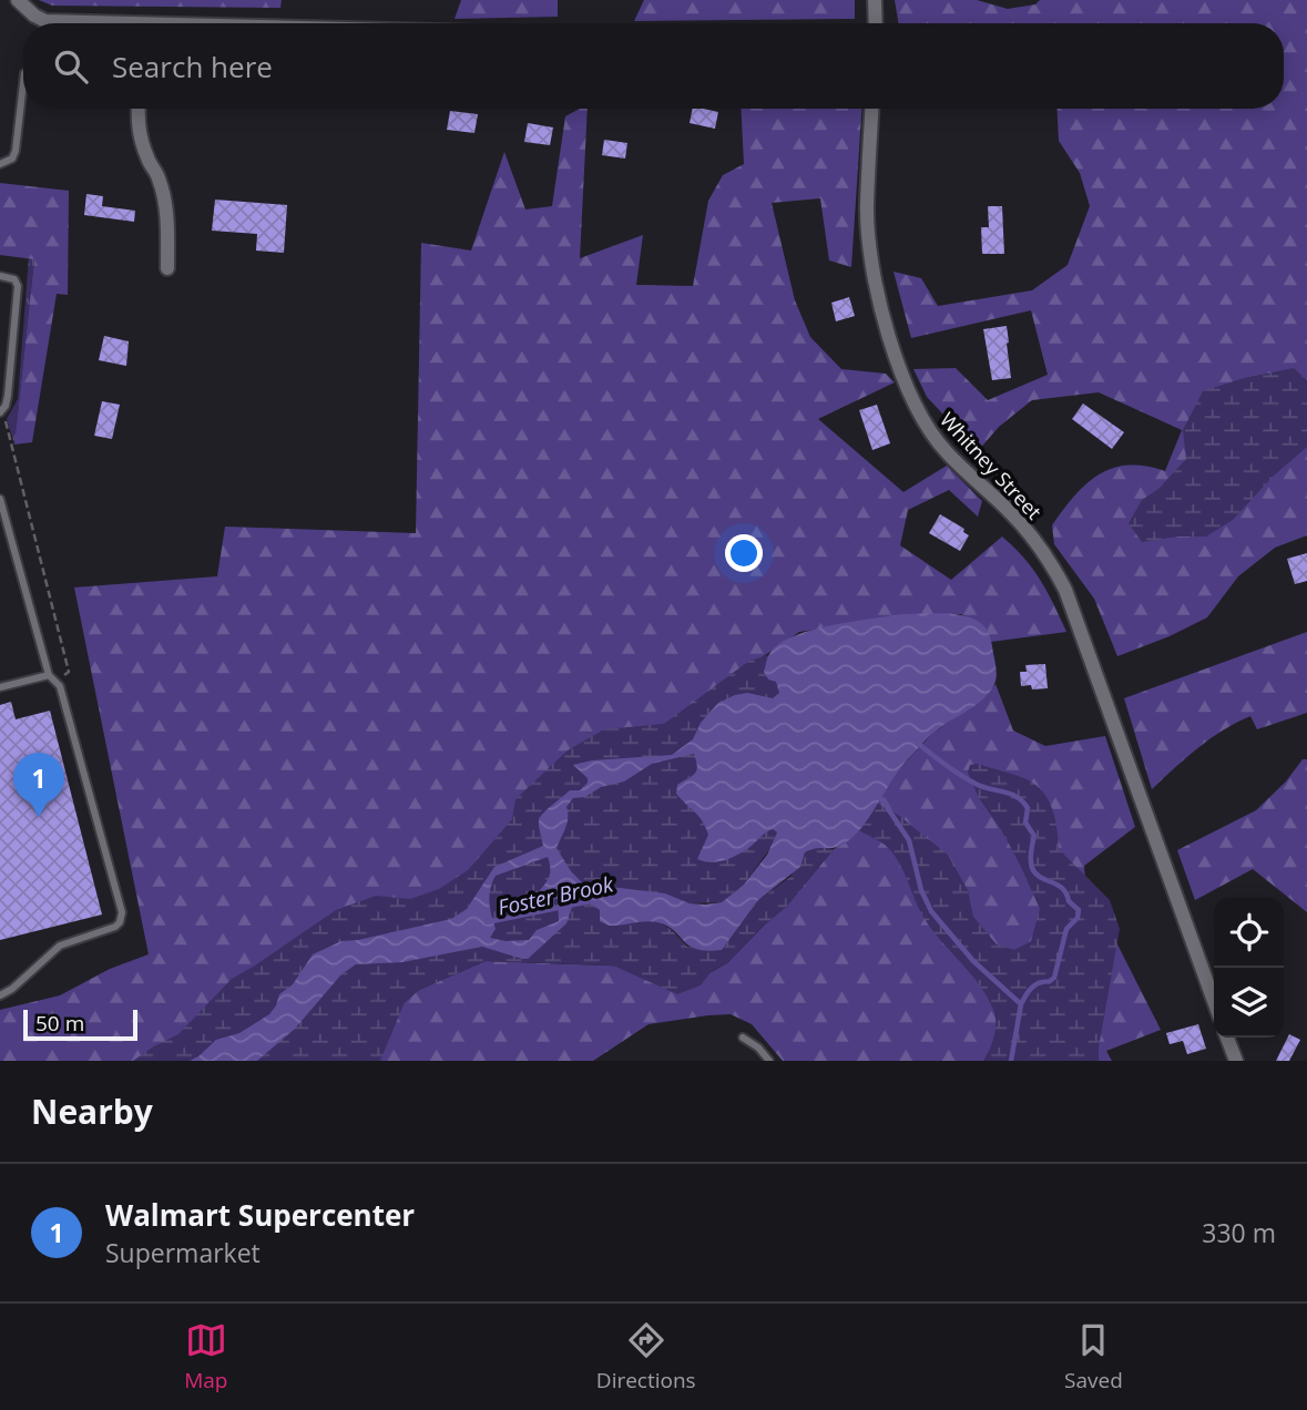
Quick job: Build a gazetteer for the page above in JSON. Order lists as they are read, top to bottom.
{
  "streets": {
    "street": ["Whitney Street"]
  },
  "water": ["Foster Brook"],
  "scale_bar": "50 m",
  "page": {
    "search": "Search here",
    "pins": "1",
    "scale": "50 m",
    "heading": "Nearby",
    "list": [
      {
        "mark": "1",
        "name": "Walmart Supercenter",
        "note": "Supermarket",
        "value": "330 m"
      }
    ],
    "nav": ["Map", "Directions", "Saved"]
  }
}
